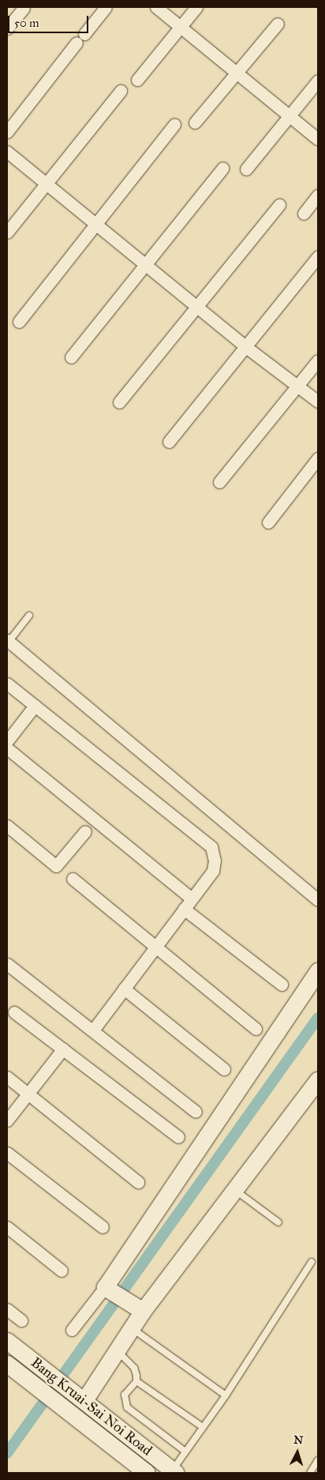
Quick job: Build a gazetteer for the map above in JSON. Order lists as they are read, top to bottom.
{
  "streets": {
    "street": ["Bang Kruai-Sai Noi Road"]
  },
  "scale_bar": "50 m",
  "north": "top"
}
